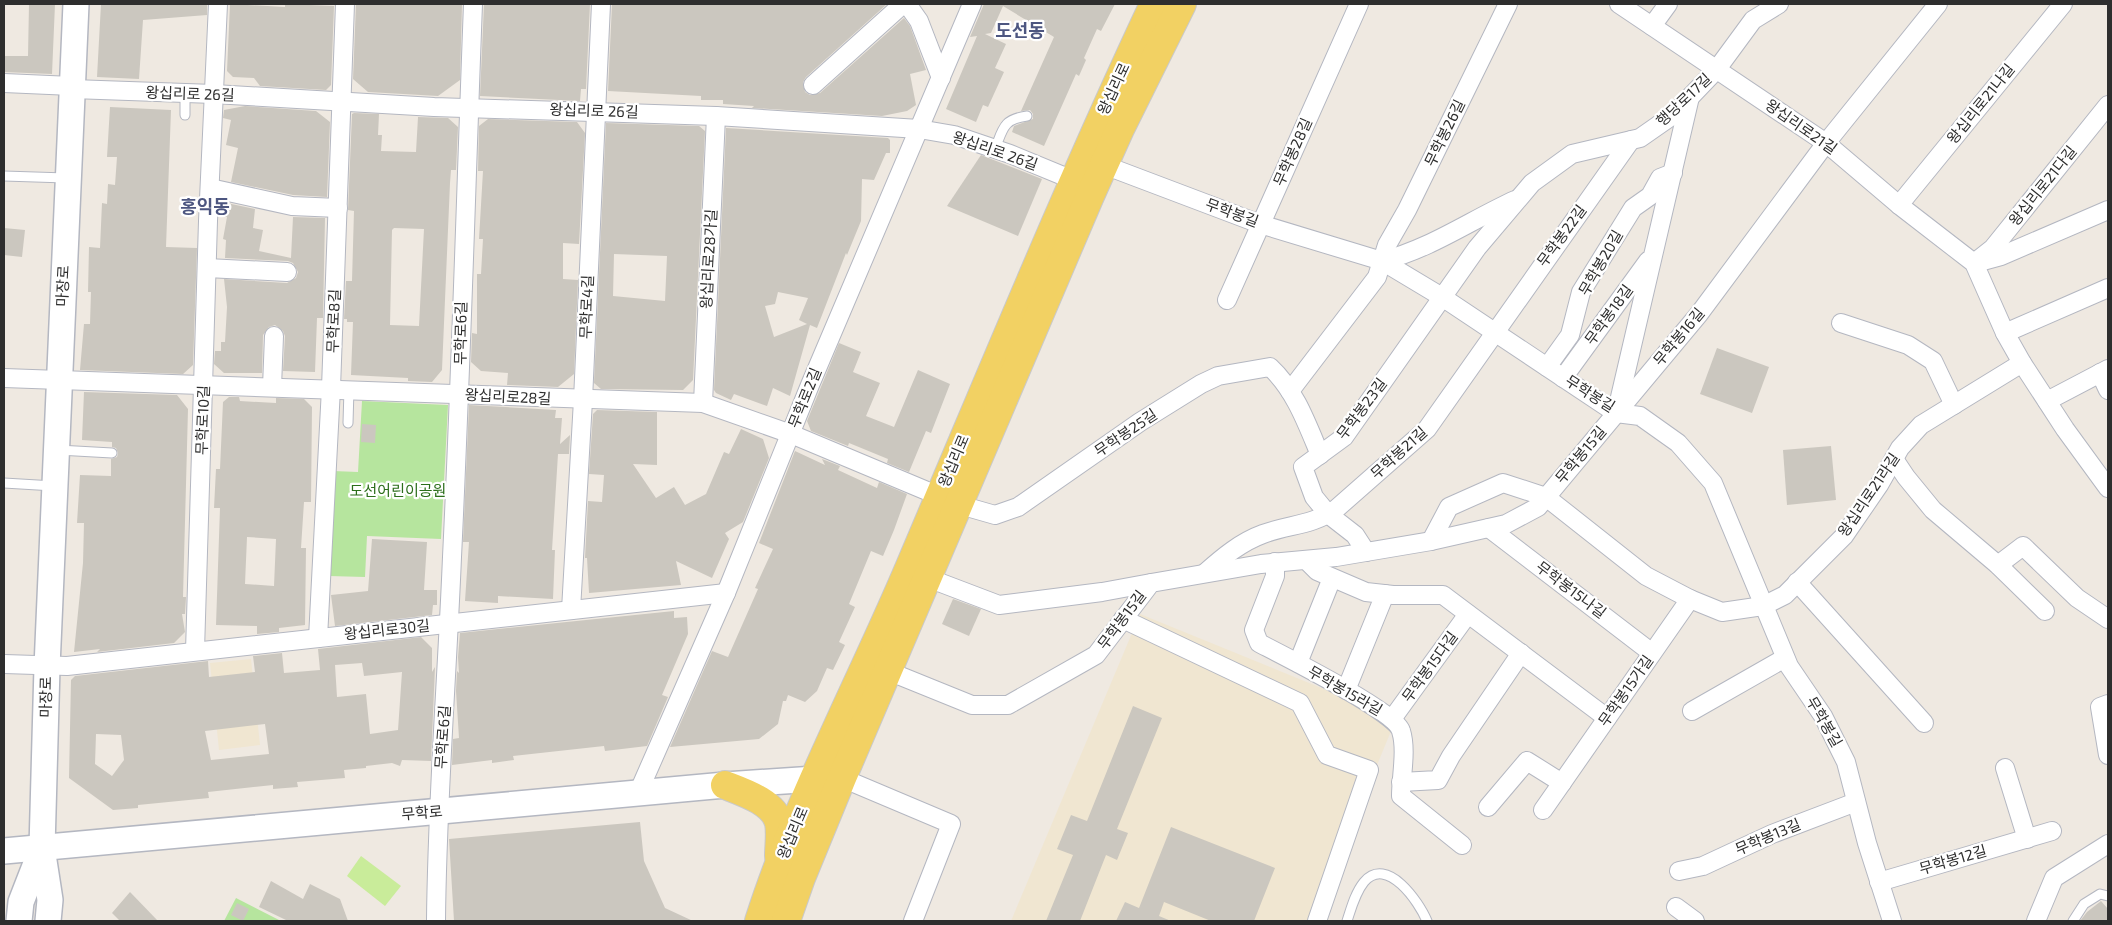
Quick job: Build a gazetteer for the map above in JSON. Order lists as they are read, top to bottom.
{
  "streets": {
    "main road": ["왕십리로", "마장로", "무학로"],
    "street": [
      "왕십리로 26길",
      "행당로17길",
      "왕십리로21나길",
      "왕십리로21길",
      "무학봉26길",
      "무학봉28길",
      "왕십리로21다길",
      "무학봉길",
      "무학봉22길",
      "왕십리로28가길",
      "무학봉20길",
      "무학로4길",
      "무학봉18길",
      "무학로8길",
      "무학로6길",
      "무학봉16길",
      "왕십리로28길",
      "무학로2길",
      "무학봉23길",
      "무학로10길",
      "무학봉25길",
      "무학봉21길",
      "무학봉15길",
      "왕십리로21라길",
      "무학봉15나길",
      "왕십리로30길",
      "무학봉15다길",
      "무학봉15라길",
      "무학봉15가길",
      "무학봉13길",
      "무학봉12길"
    ]
  },
  "crossings": [
    ["왕십리로", "왕십리로 26길"],
    ["왕십리로", "무학봉길"],
    ["왕십리로", "왕십리로28길"],
    ["왕십리로", "무학봉25길"],
    ["왕십리로", "무학봉15길"],
    ["왕십리로", "무학로"],
    ["왕십리로 26길", "왕십리로28가길"],
    ["왕십리로 26길", "마장로"],
    ["왕십리로 26길", "무학로4길"],
    ["왕십리로 26길", "무학로8길"],
    ["왕십리로 26길", "무학로6길"],
    ["왕십리로 26길", "무학로2길"],
    ["왕십리로 26길", "무학로10길"],
    ["행당로17길", "왕십리로21길"],
    ["행당로17길", "무학봉26길"],
    ["행당로17길", "무학봉길"],
    ["행당로17길", "무학봉22길"],
    ["행당로17길", "무학봉16길"],
    ["행당로17길", "무학봉23길"],
    ["왕십리로21나길", "왕십리로21길"],
    ["왕십리로21길", "왕십리로21다길"],
    ["왕십리로21길", "무학봉16길"],
    ["왕십리로21길", "왕십리로21라길"],
    ["무학봉26길", "무학봉길"],
    ["무학봉28길", "무학봉길"],
    ["무학봉길", "무학봉22길"],
    ["무학봉길", "무학봉20길"],
    ["무학봉길", "무학봉18길"],
    ["무학봉길", "무학봉16길"],
    ["무학봉길", "무학봉23길"],
    ["무학봉길", "무학봉21길"],
    ["무학봉길", "무학봉15길"],
    ["무학봉길", "왕십리로21라길"],
    ["무학봉길", "무학봉13길"],
    ["무학봉길", "무학봉12길"],
    ["무학봉22길", "무학봉21길"],
    ["왕십리로28가길", "왕십리로28길"],
    ["무학봉20길", "무학봉16길"],
    ["마장로", "왕십리로28길"],
    ["마장로", "왕십리로30길"],
    ["마장로", "무학로"],
    ["무학로4길", "왕십리로28길"],
    ["무학로4길", "왕십리로30길"],
    ["무학봉18길", "무학봉16길"],
    ["무학로8길", "왕십리로28길"],
    ["무학로8길", "왕십리로30길"],
    ["무학로6길", "왕십리로28길"],
    ["무학로6길", "왕십리로30길"],
    ["무학로6길", "무학로"],
    ["무학봉16길", "무학봉15길"],
    ["왕십리로28길", "무학로2길"],
    ["왕십리로28길", "무학로10길"],
    ["왕십리로28길", "무학봉25길"],
    ["무학로2길", "왕십리로30길"],
    ["무학로2길", "무학로"],
    ["무학봉23길", "무학봉25길"],
    ["무학봉23길", "무학봉21길"],
    ["무학로10길", "왕십리로30길"],
    ["무학봉21길", "무학봉15길"],
    ["무학봉15길", "무학봉15나길"],
    ["무학봉15길", "무학봉15라길"],
    ["무학봉15나길", "무학봉15가길"],
    ["무학봉15다길", "무학봉15라길"]
  ],
  "districts": ["도선동", "홍익동"],
  "parks": ["도선어린이공원"]
}
